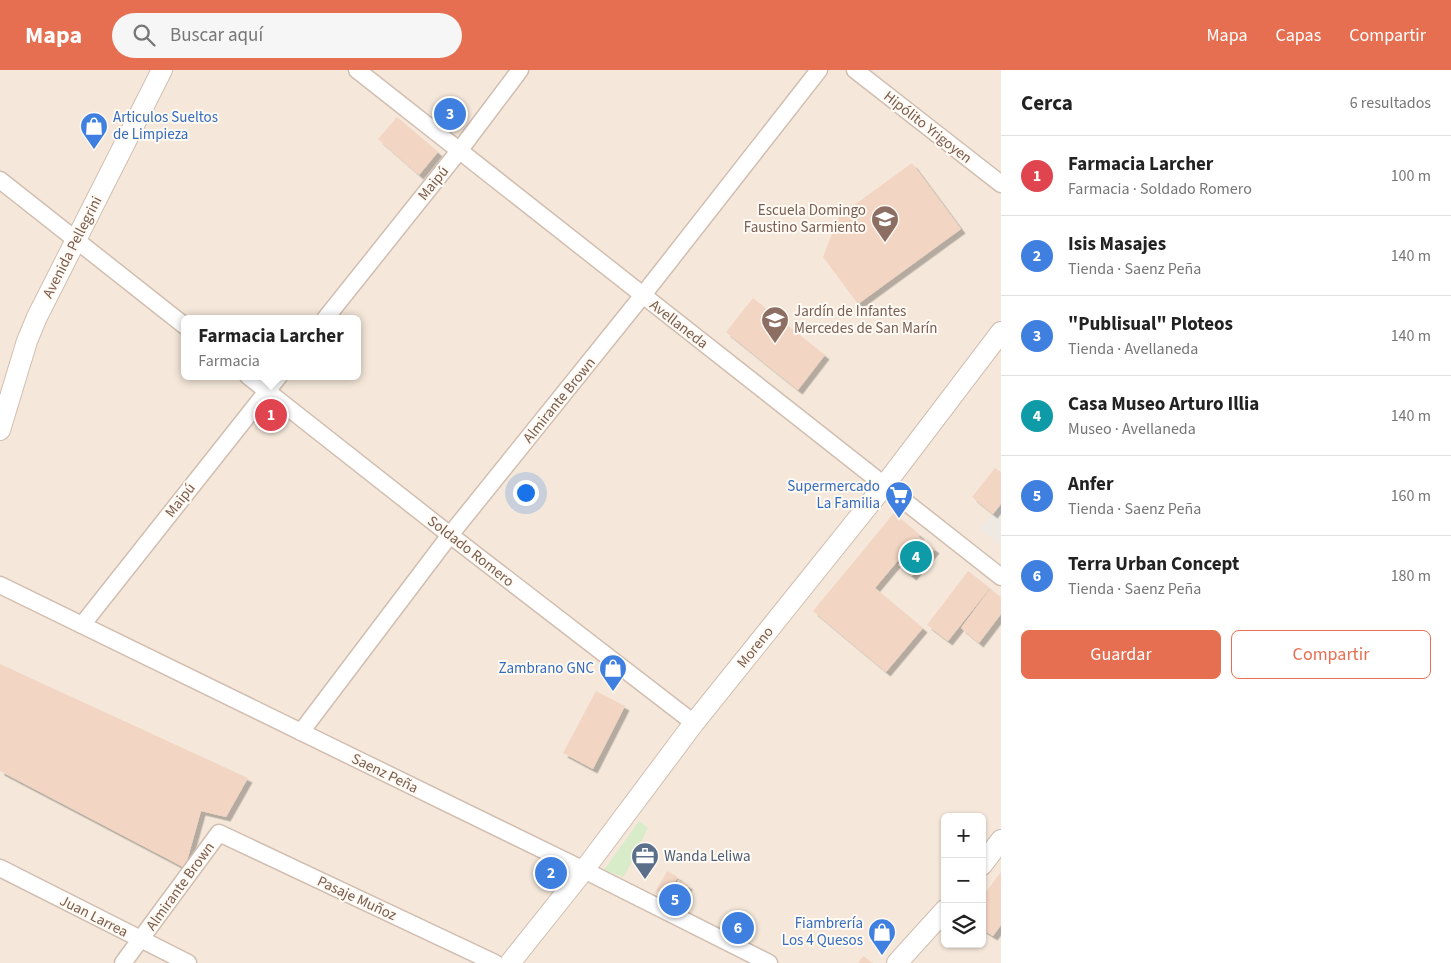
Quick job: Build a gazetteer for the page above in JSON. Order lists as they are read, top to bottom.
{
  "streets": {
    "street": [
      "Hipólito Yrigoyen",
      "Maipú",
      "Avenida Pellegrini",
      "Avellaneda",
      "Almirante Brown",
      "Soldado Romero",
      "Moreno",
      "Saenz Peña",
      "Pasaje Muñoz",
      "Juan Larrea"
    ]
  },
  "crossings": [
    ["Maipú", "Avellaneda"],
    ["Maipú", "Soldado Romero"],
    ["Maipú", "Saenz Peña"],
    ["Avellaneda", "Almirante Brown"],
    ["Avellaneda", "Moreno"],
    ["Almirante Brown", "Soldado Romero"],
    ["Almirante Brown", "Saenz Peña"],
    ["Almirante Brown", "Pasaje Muñoz"],
    ["Almirante Brown", "Juan Larrea"],
    ["Soldado Romero", "Moreno"],
    ["Moreno", "Saenz Peña"]
  ],
  "places": {
    "shop": ["Articulos Sueltos de Limpieza", "Zambrano GNC", "Fiambrería Los 4 Quesos"],
    "school or university": ["Escuela Domingo Faustino Sarmiento", "Jardín de Infantes Mercedes de San Marín"],
    "supermarket": ["Supermercado La Familia"],
    "office": ["Wanda Leliwa"]
  },
  "page": {
    "header": "Mapa",
    "search": "Buscar aquí",
    "nav": ["Mapa", "Capas", "Compartir"],
    "heading": ["Cerca", "6 resultados"],
    "pins": [
      "3",
      "1",
      "4",
      "2",
      "5",
      "6"
    ],
    "list": [
      {
        "mark": "1",
        "name": "Farmacia Larcher",
        "note": "Farmacia · Soldado Romero",
        "value": "100 m"
      },
      {
        "mark": "2",
        "name": "Isis Masajes",
        "note": "Tienda · Saenz Peña",
        "value": "140 m"
      },
      {
        "mark": "3",
        "name": "\"Publisual\" Ploteos",
        "note": "Tienda · Avellaneda",
        "value": "140 m"
      },
      {
        "mark": "4",
        "name": "Casa Museo Arturo Illia",
        "note": "Museo · Avellaneda",
        "value": "140 m"
      },
      {
        "mark": "5",
        "name": "Anfer",
        "note": "Tienda · Saenz Peña",
        "value": "160 m"
      },
      {
        "mark": "6",
        "name": "Terra Urban Concept",
        "note": "Tienda · Saenz Peña",
        "value": "180 m"
      }
    ],
    "popup": ["Farmacia Larcher", "Farmacia"],
    "buttons": ["Guardar", "Compartir"],
    "map_buttons": ["+", "−"]
  }
}
